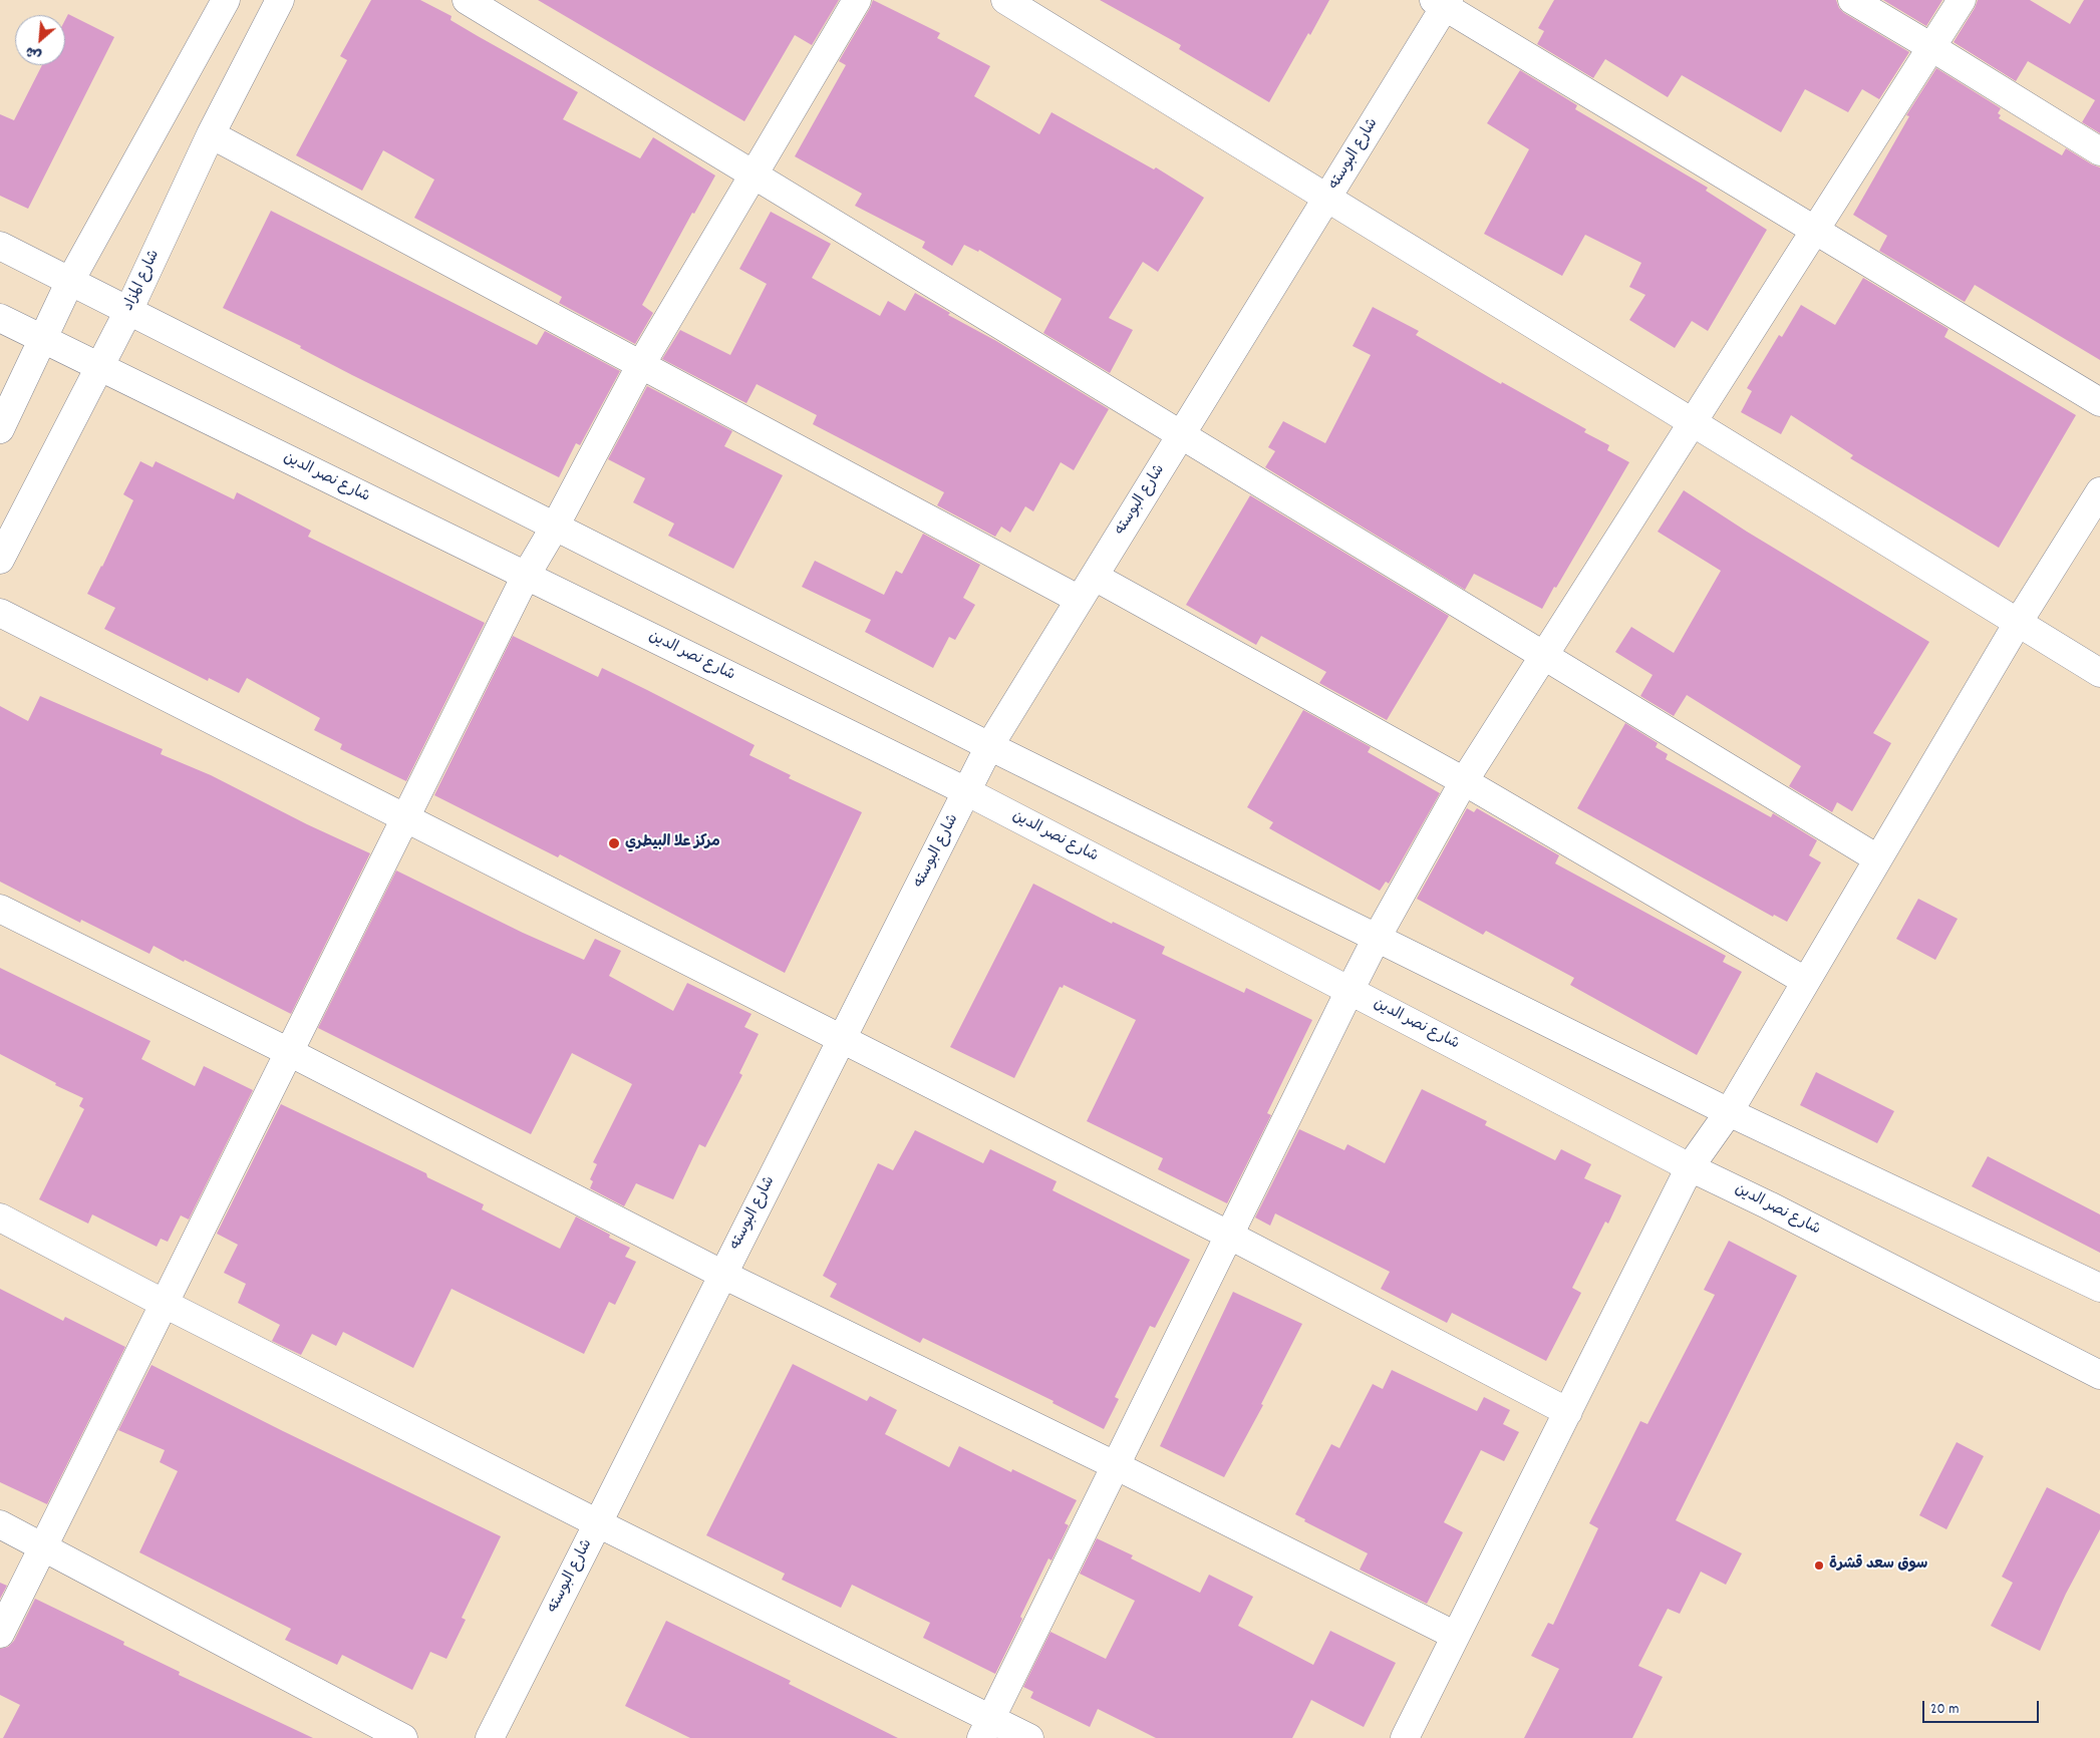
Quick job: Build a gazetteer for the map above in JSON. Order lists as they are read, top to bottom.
{
  "streets": {
    "street": ["شارع البوسته", "شارع المزاد", "شارع نصر الدين"]
  },
  "crossings": [
    ["شارع البوسته", "شارع نصر الدين"],
    ["شارع المزاد", "شارع نصر الدين"]
  ],
  "places": ["مركز علا البيطري", "سوق سعد قشرة"],
  "scale_bar": "20 m",
  "north": "bottom left"
}
